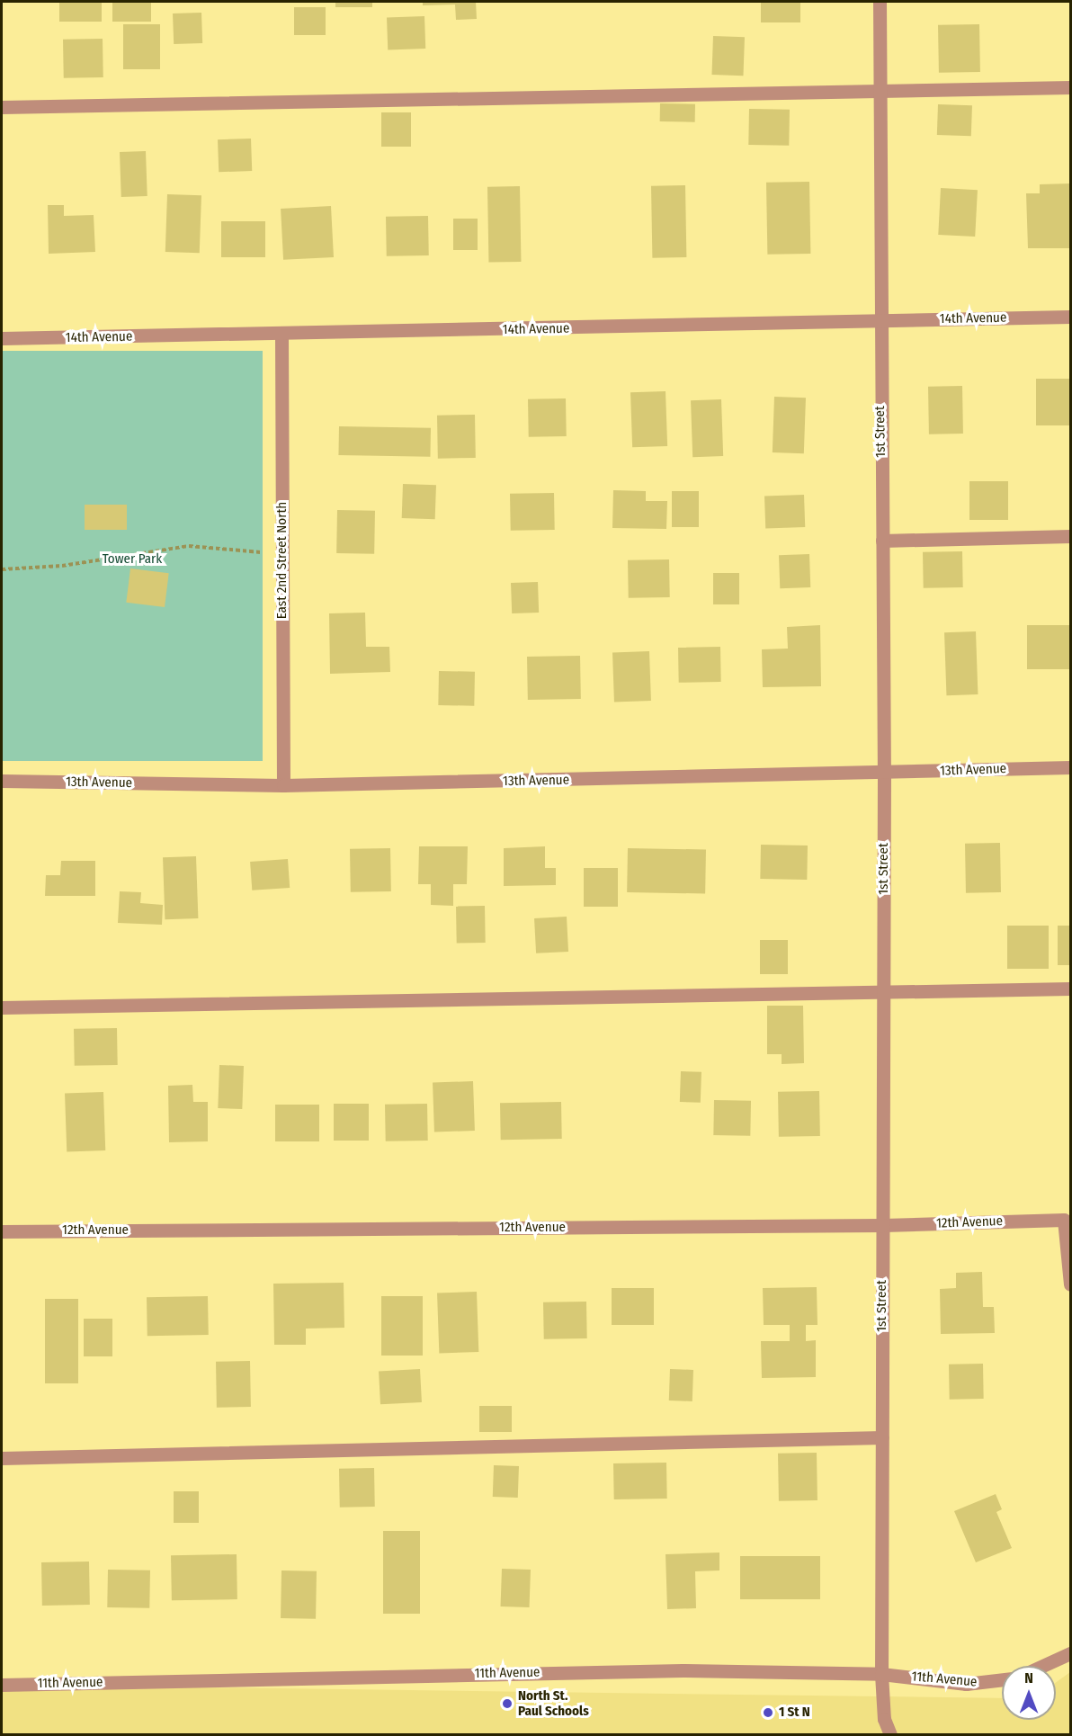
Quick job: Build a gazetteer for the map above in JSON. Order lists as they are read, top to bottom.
{
  "streets": {
    "street": [
      "14th Avenue",
      "1st Street",
      "East 2nd Street North",
      "13th Avenue",
      "12th Avenue",
      "11th Avenue"
    ]
  },
  "crossings": [
    ["14th Avenue", "1st Street"],
    ["14th Avenue", "East 2nd Street North"],
    ["1st Street", "13th Avenue"],
    ["1st Street", "12th Avenue"],
    ["1st Street", "11th Avenue"],
    ["East 2nd Street North", "13th Avenue"]
  ],
  "parks": ["Tower Park"],
  "places": ["North St. Paul Schools", "1 St N"],
  "north": "top"
}
